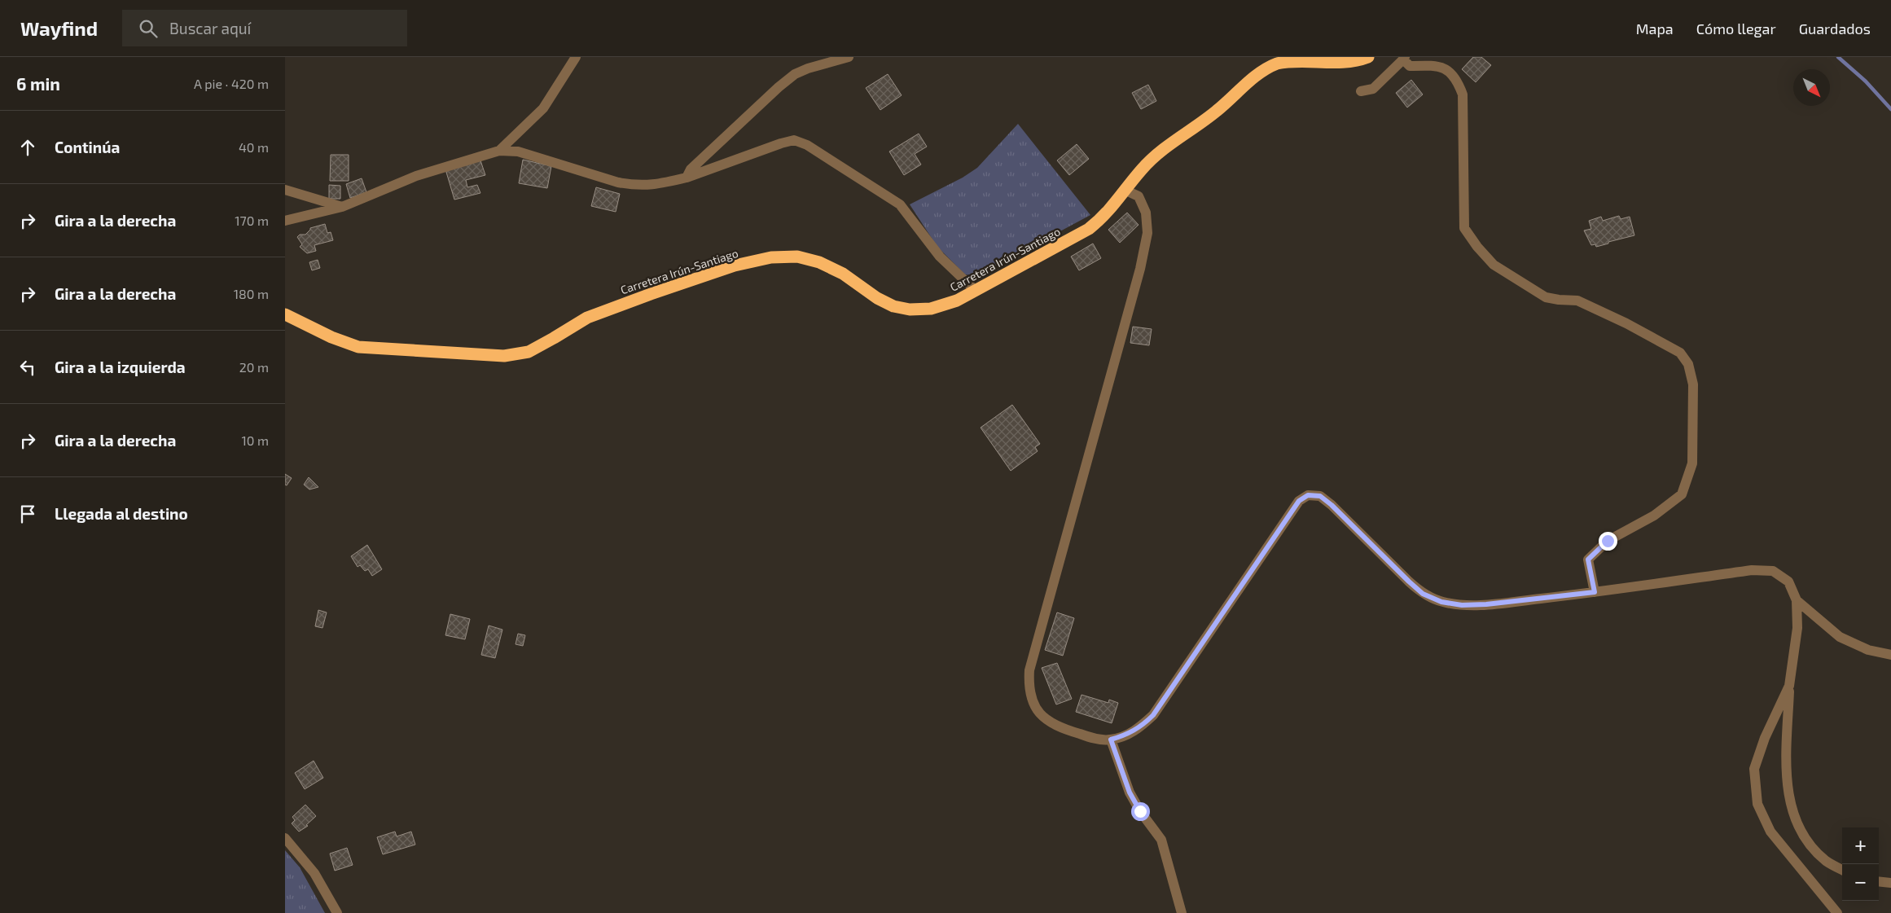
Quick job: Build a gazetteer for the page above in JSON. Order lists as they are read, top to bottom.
{
  "streets": {
    "highway": ["Carretera Irún-Santiago"]
  },
  "north": "bottom right",
  "page": {
    "header": "Wayfind",
    "search": "Buscar aquí",
    "nav": ["Mapa", "Cómo llegar", "Guardados"],
    "heading": ["6 min", "A pie · 420 m"],
    "list": [
      ["Continúa", "40 m"],
      ["Gira a la derecha", "170 m"],
      ["Gira a la derecha", "180 m"],
      ["Gira a la izquierda", "20 m"],
      ["Gira a la derecha", "10 m"],
      "Llegada al destino"
    ],
    "map_buttons": ["+", "−"]
  }
}
